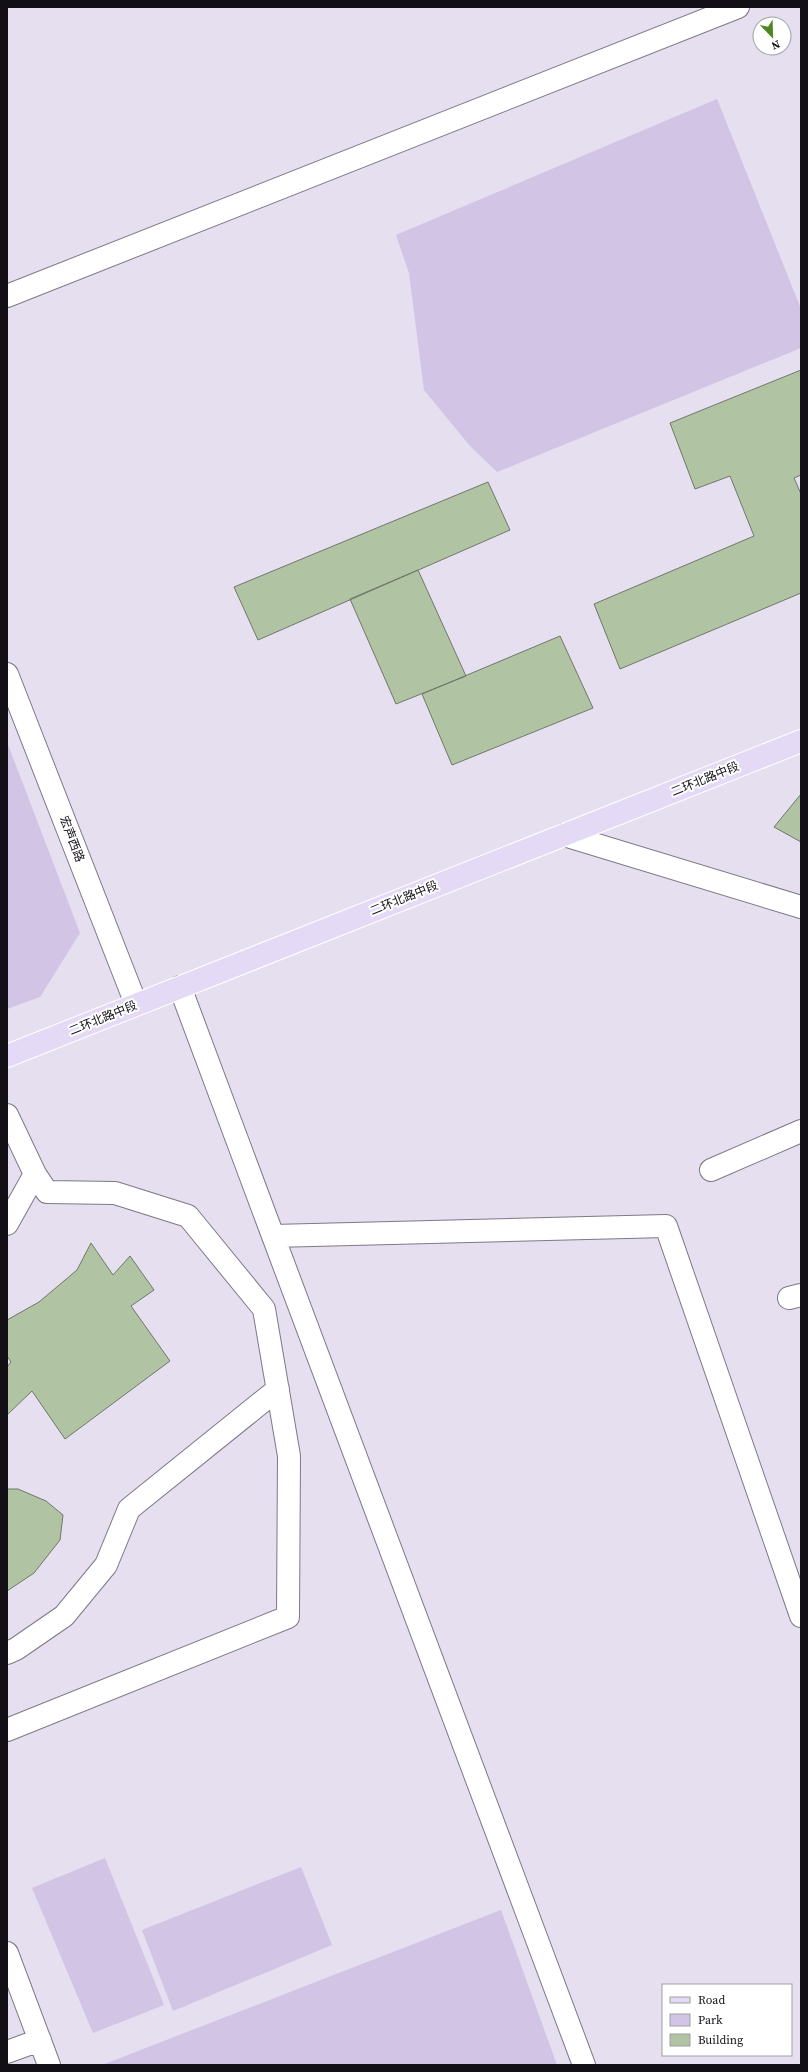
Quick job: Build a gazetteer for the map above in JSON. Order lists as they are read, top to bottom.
{
  "streets": {
    "main road": ["二环北路中段"],
    "street": ["宏声西路"]
  },
  "crossings": [
    ["二环北路中段", "宏声西路"]
  ],
  "legend": ["Road", "Park", "Building"],
  "north": "bottom right"
}
